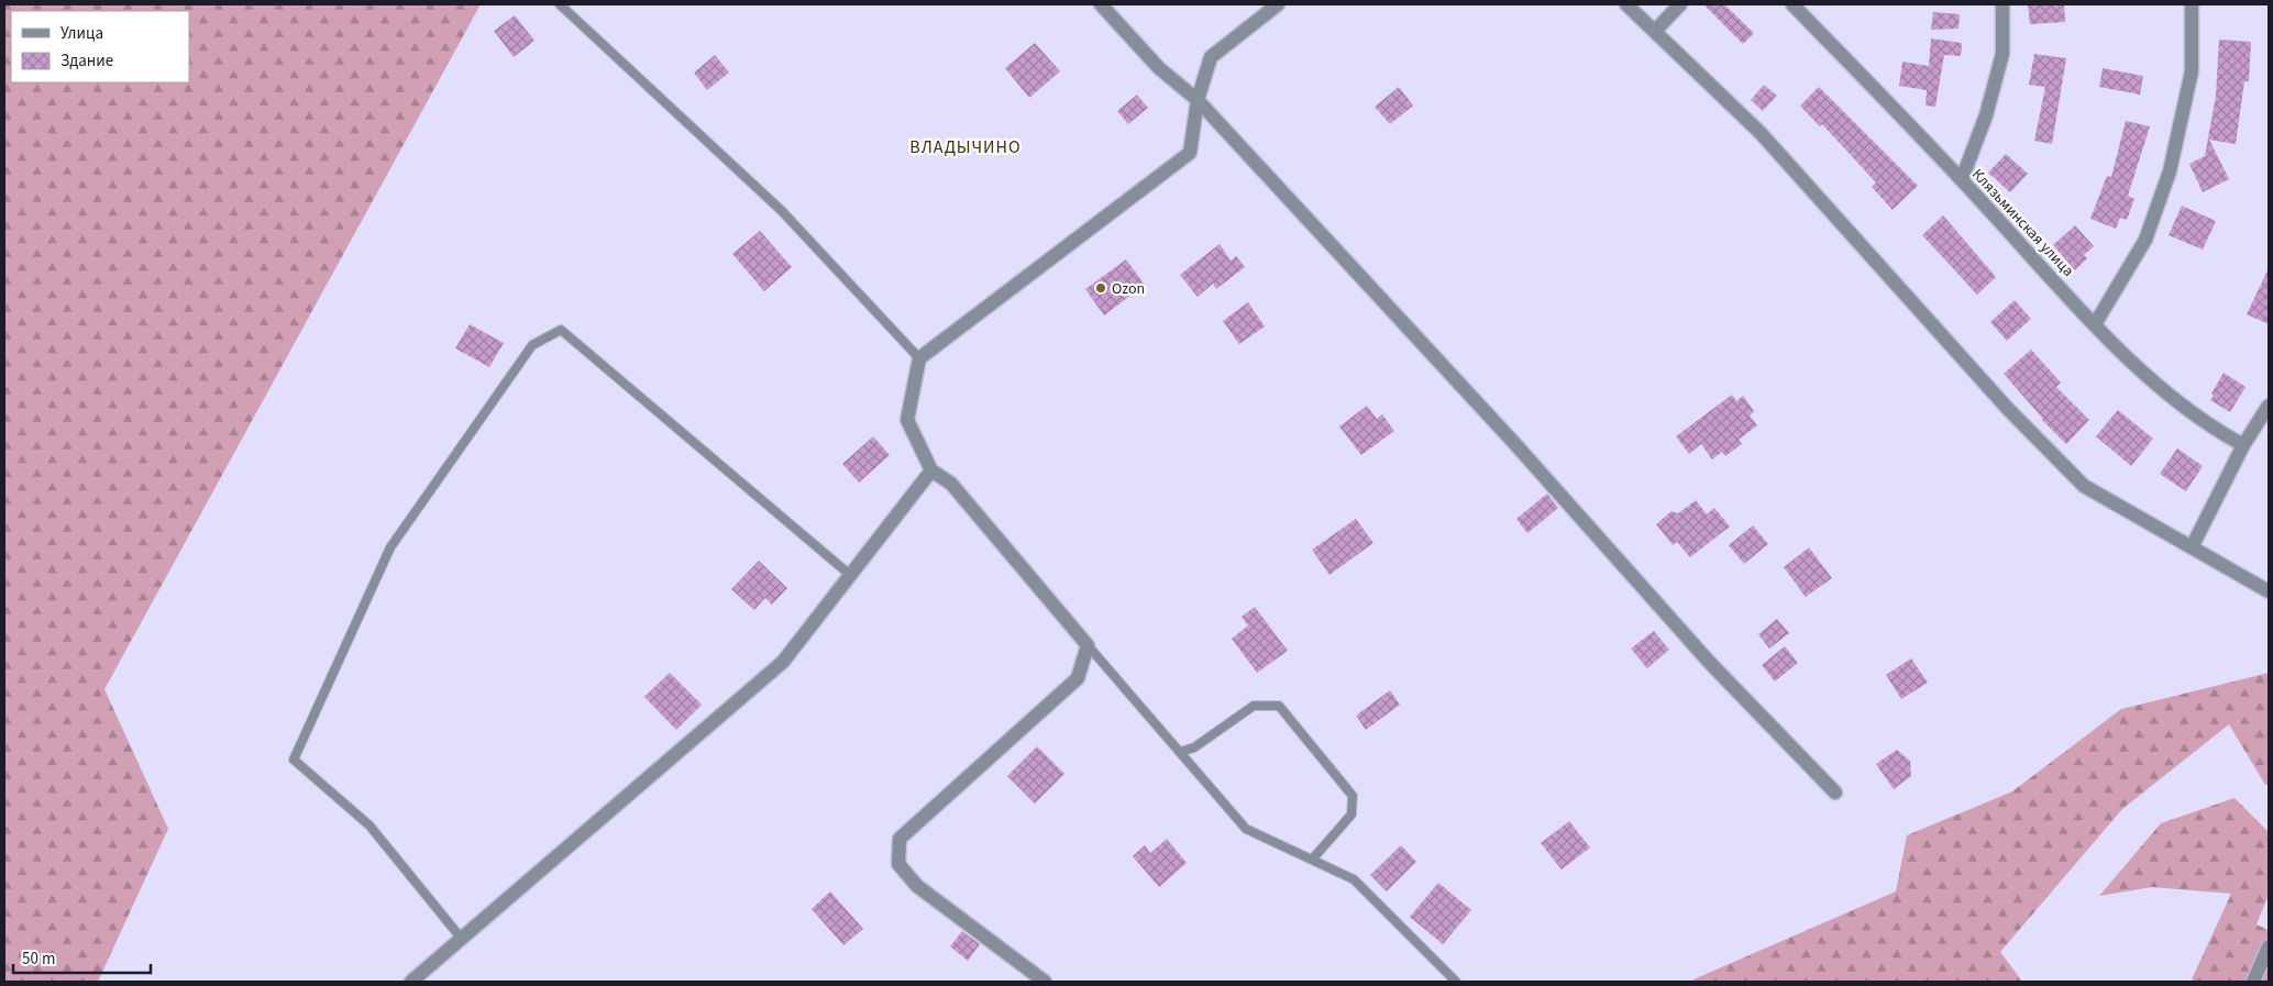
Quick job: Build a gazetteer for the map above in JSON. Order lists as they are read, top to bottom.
{
  "streets": {
    "street": ["Клязьминская улица"]
  },
  "districts": ["ВЛАДЫЧИНО"],
  "places": ["Ozon"],
  "legend": ["Улица", "Здание"],
  "scale_bar": "50 m"
}
